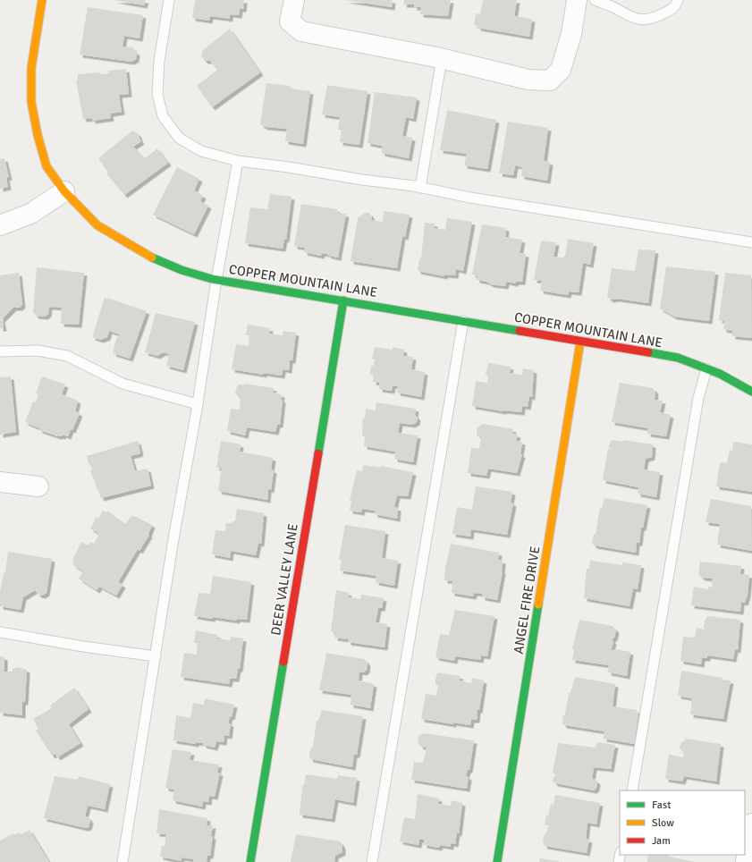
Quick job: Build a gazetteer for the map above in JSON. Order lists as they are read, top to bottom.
{
  "streets": {
    "street": ["COPPER MOUNTAIN LANE", "DEER VALLEY LANE", "ANGEL FIRE DRIVE"]
  },
  "crossings": [
    ["COPPER MOUNTAIN LANE", "DEER VALLEY LANE"],
    ["COPPER MOUNTAIN LANE", "ANGEL FIRE DRIVE"]
  ],
  "legend": ["Fast", "Slow", "Jam"]
}
